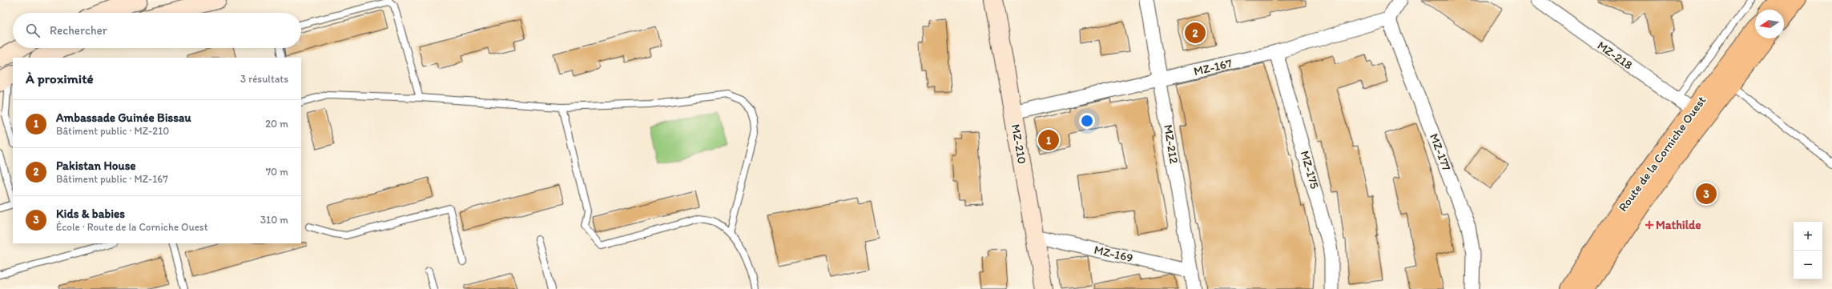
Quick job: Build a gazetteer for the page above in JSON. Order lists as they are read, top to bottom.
{
  "streets": {
    "highway": ["Route de la Corniche Ouest"],
    "street": [
      "MZ-218",
      "MZ-167",
      "MZ-210",
      "MZ-212",
      "MZ-177",
      "MZ-175",
      "MZ-169"
    ]
  },
  "crossings": [
    ["MZ-218", "Route de la Corniche Ouest"],
    ["MZ-167", "MZ-210"],
    ["MZ-167", "MZ-212"],
    ["MZ-167", "MZ-177"],
    ["MZ-167", "MZ-175"],
    ["MZ-210", "MZ-169"],
    ["MZ-212", "MZ-169"]
  ],
  "places": {
    "health": ["Mathilde"]
  },
  "north": "left",
  "page": {
    "search": "Rechercher",
    "pins": ["2", "1", "3"],
    "heading": ["À proximité", "3 résultats"],
    "list": [
      {
        "mark": "1",
        "name": "Ambassade Guinée Bissau",
        "note": "Bâtiment public · MZ-210",
        "value": "20 m"
      },
      {
        "mark": "2",
        "name": "Pakistan House",
        "note": "Bâtiment public · MZ-167",
        "value": "70 m"
      },
      {
        "mark": "3",
        "name": "Kids & babies",
        "note": "École · Route de la Corniche Ouest",
        "value": "310 m"
      }
    ],
    "map_buttons": ["+", "−"]
  }
}
